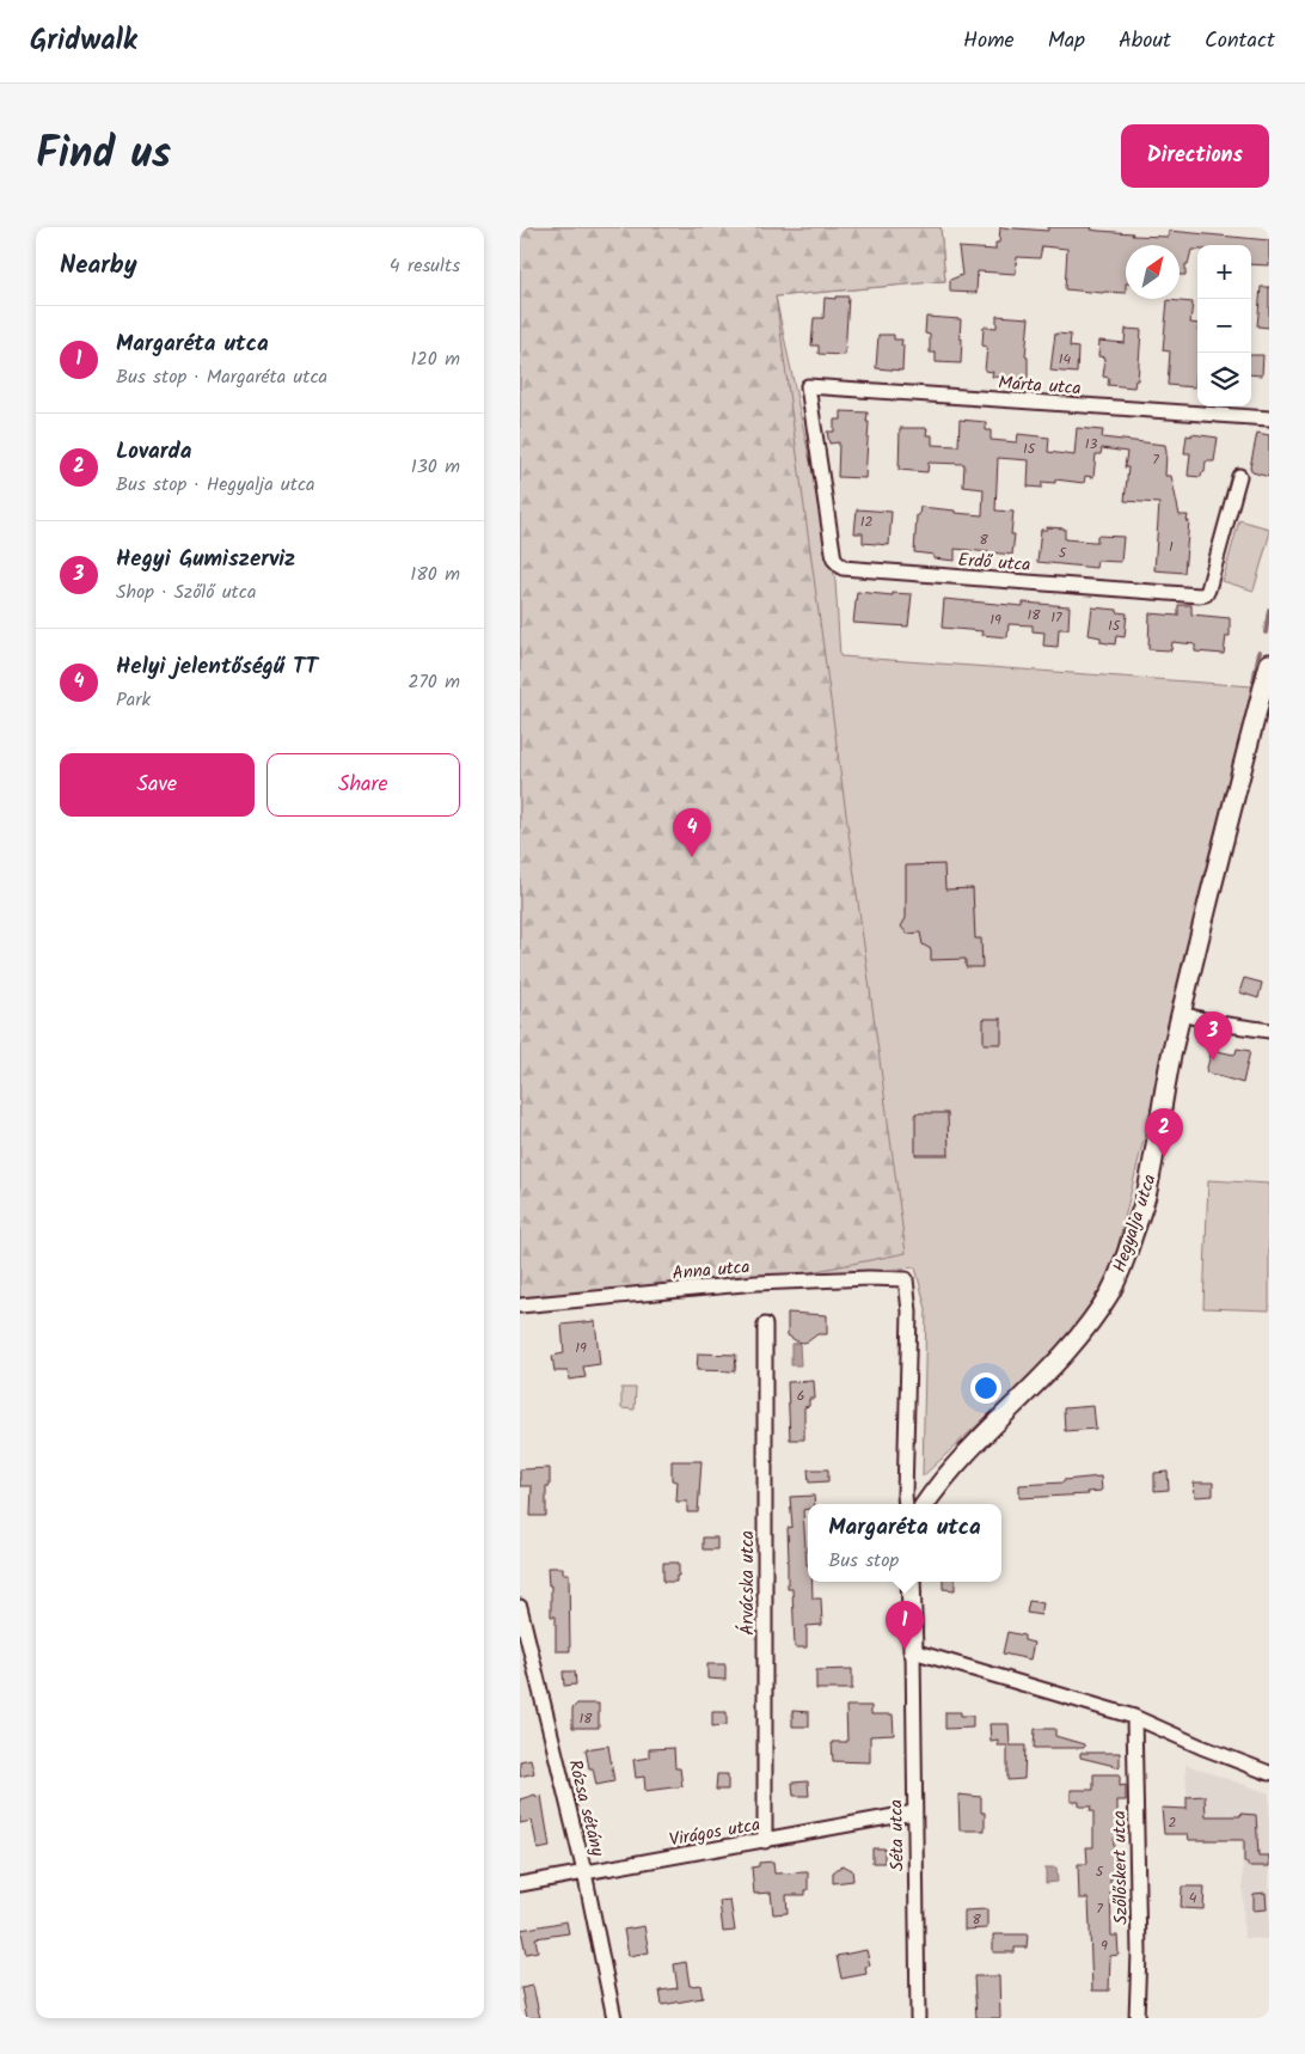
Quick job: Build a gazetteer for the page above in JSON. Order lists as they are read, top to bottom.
{
  "streets": {
    "street": [
      "Márta utca",
      "Erdő utca",
      "Hegyalja utca",
      "Anna utca",
      "Árvácska utca",
      "Rózsa sétány",
      "Virágos utca",
      "Séta utca",
      "Szőlőskert utca"
    ]
  },
  "crossings": [
    ["Márta utca", "Erdő utca"],
    ["Árvácska utca", "Virágos utca"],
    ["Rózsa sétány", "Virágos utca"],
    ["Virágos utca", "Séta utca"]
  ],
  "house_numbers": [
    "14",
    "13",
    "15",
    "7",
    "12",
    "8",
    "1",
    "5",
    "18",
    "17",
    "19",
    "15",
    "19",
    "6",
    "18",
    "2",
    "5",
    "4",
    "7",
    "8",
    "9"
  ],
  "north": "top right",
  "page": {
    "header": "Gridwalk",
    "nav": [
      "Home",
      "Map",
      "About",
      "Contact"
    ],
    "title": "Find us",
    "buttons": [
      "Directions",
      ["Save", "Share"]
    ],
    "heading": ["Nearby", "4 results"],
    "map_buttons": ["+", "−"],
    "list": [
      {
        "mark": "1",
        "name": "Margaréta utca",
        "note": "Bus stop · Margaréta utca",
        "value": "120 m"
      },
      {
        "mark": "2",
        "name": "Lovarda",
        "note": "Bus stop · Hegyalja utca",
        "value": "130 m"
      },
      {
        "mark": "3",
        "name": "Hegyi Gumiszerviz",
        "note": "Shop · Szőlő utca",
        "value": "180 m"
      },
      {
        "mark": "4",
        "name": "Helyi jelentőségű TT",
        "note": "Park",
        "value": "270 m"
      }
    ],
    "pins": [
      "4",
      "3",
      "2",
      "1"
    ],
    "popup": ["Margaréta utca", "Bus stop"]
  }
}
